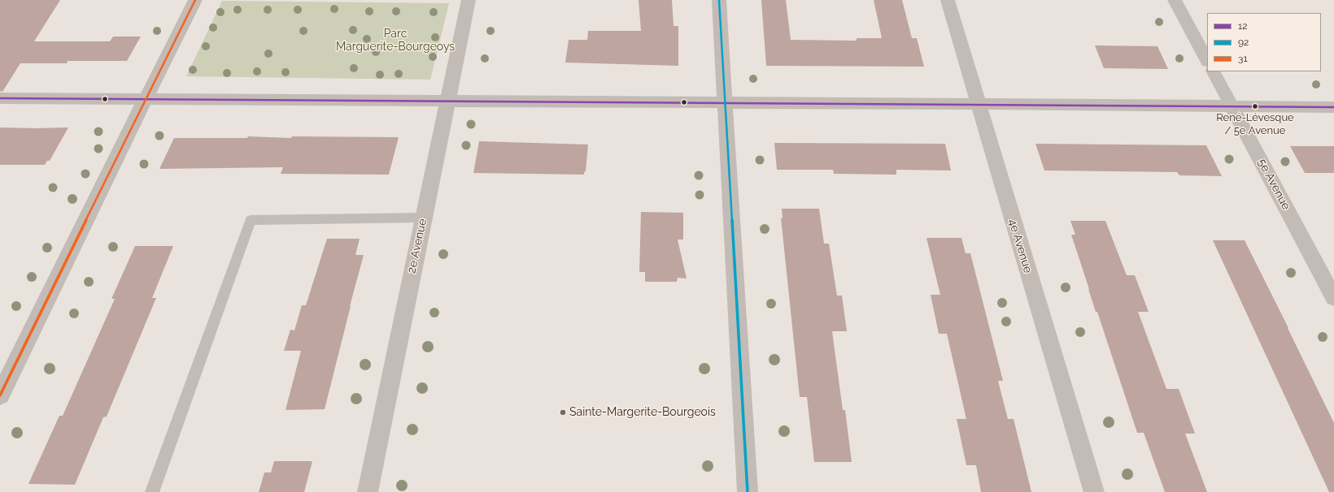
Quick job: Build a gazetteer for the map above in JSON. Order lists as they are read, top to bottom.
{
  "streets": {
    "street": ["5e Avenue", "2e Avenue", "4e Avenue"]
  },
  "parks": ["Parc Marguerite-Bourgeoys"],
  "places": ["René-Lévesque / 5e Avenue", "Sainte-Margerite-Bourgeois"],
  "lines": ["transit line 92", "transit line 31", "transit line 12"],
  "legend": ["12", "92", "31"]
}
